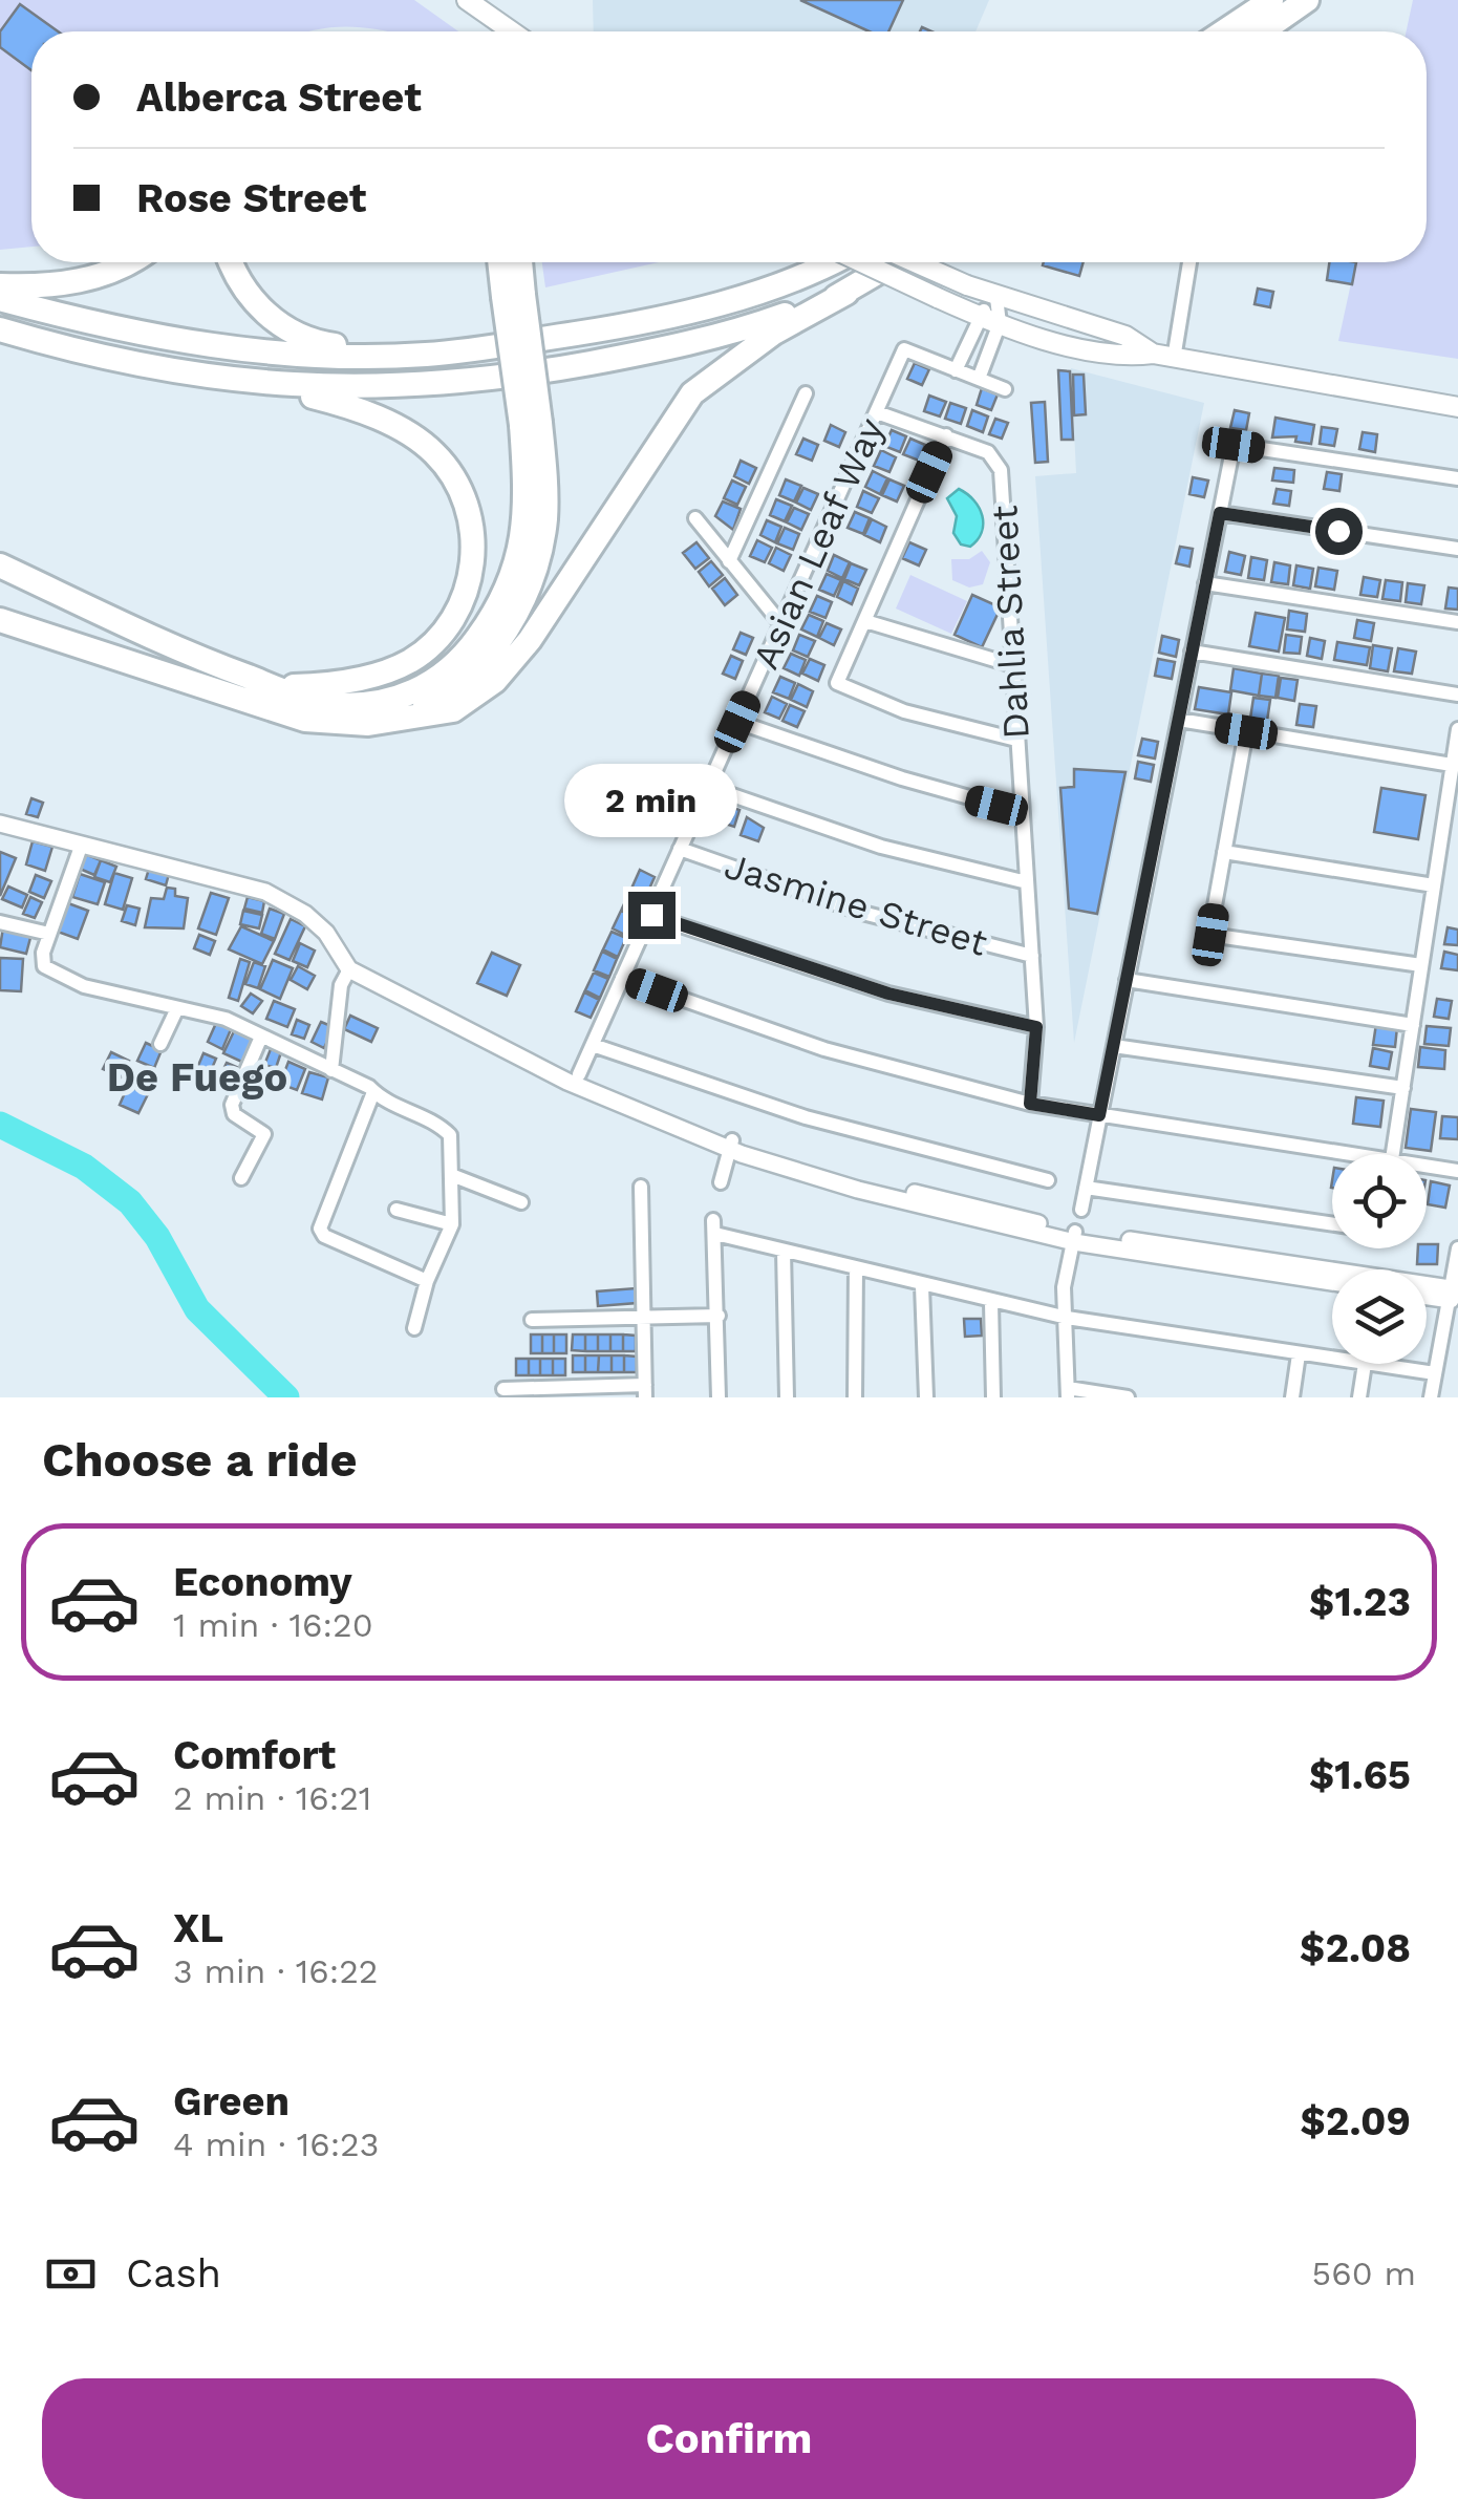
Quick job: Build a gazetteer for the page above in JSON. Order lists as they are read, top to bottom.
{
  "streets": {
    "street": ["Asian Leaf Way", "Dahlia Street", "Jasmine Street"]
  },
  "crossings": [
    ["Asian Leaf Way", "Dahlia Street"],
    ["Asian Leaf Way", "Jasmine Street"],
    ["Dahlia Street", "Jasmine Street"]
  ],
  "districts": ["De Fuego"],
  "page": {
    "banner": ["Alberca Street", "Rose Street"],
    "bubble": "2 min",
    "heading": "Choose a ride",
    "list": [
      {
        "name": "Economy",
        "note": "1 min · 16:20",
        "value": "$1.23"
      },
      {
        "name": "Comfort",
        "note": "2 min · 16:21",
        "value": "$1.65"
      },
      {
        "name": "XL",
        "note": "3 min · 16:22",
        "value": "$2.08"
      },
      {
        "name": "Green",
        "note": "4 min · 16:23",
        "value": "$2.09"
      }
    ],
    "pay": ["Cash", "560 m"],
    "buttons": "Confirm"
  }
}
